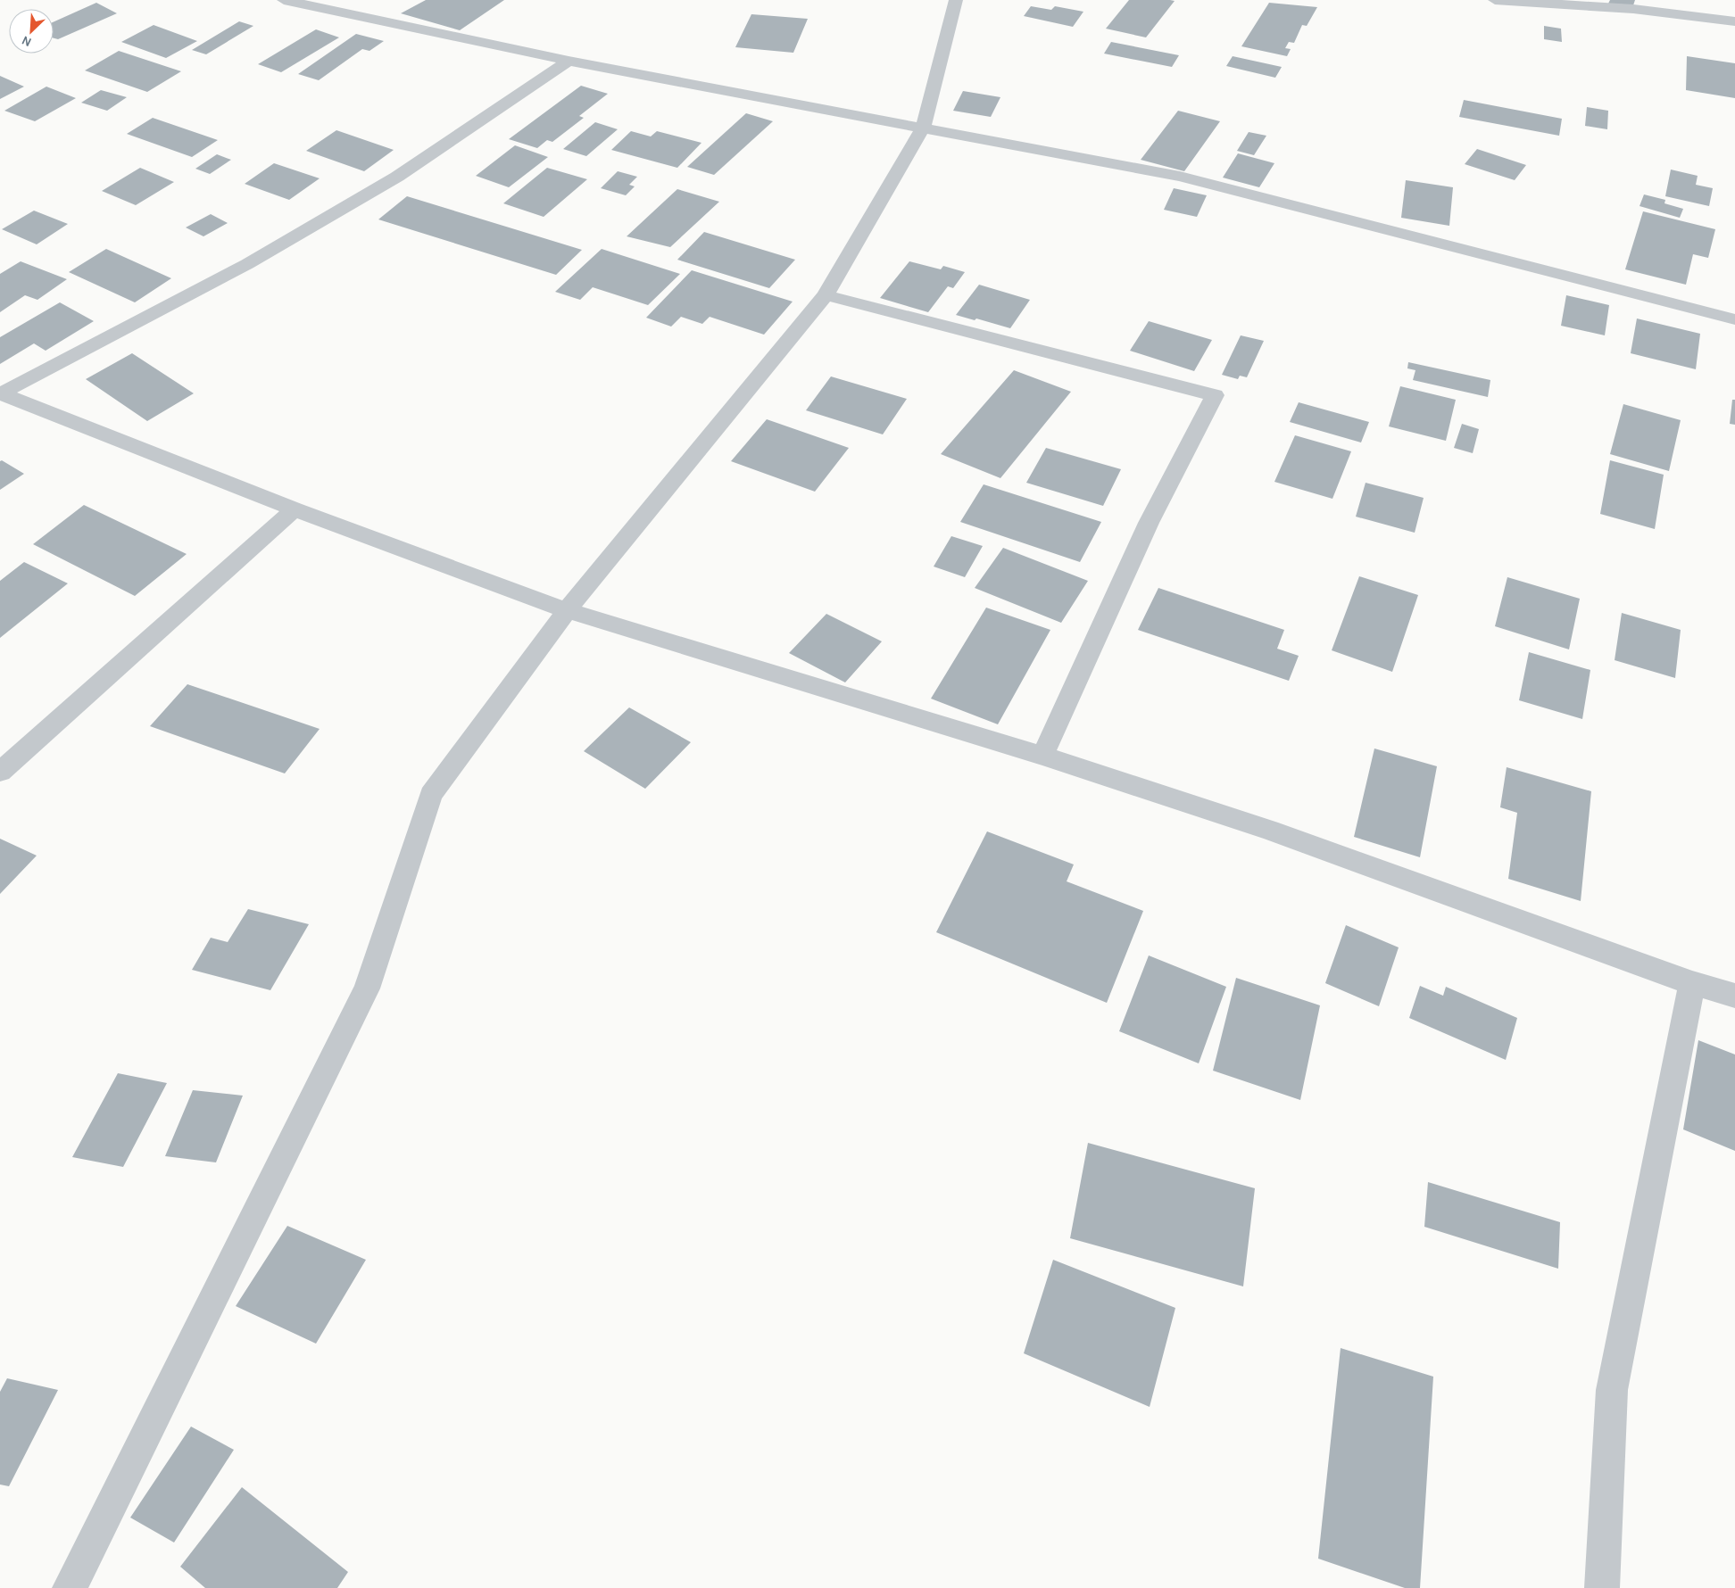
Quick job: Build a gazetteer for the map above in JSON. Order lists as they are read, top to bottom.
{
  "north": "bottom left"
}
